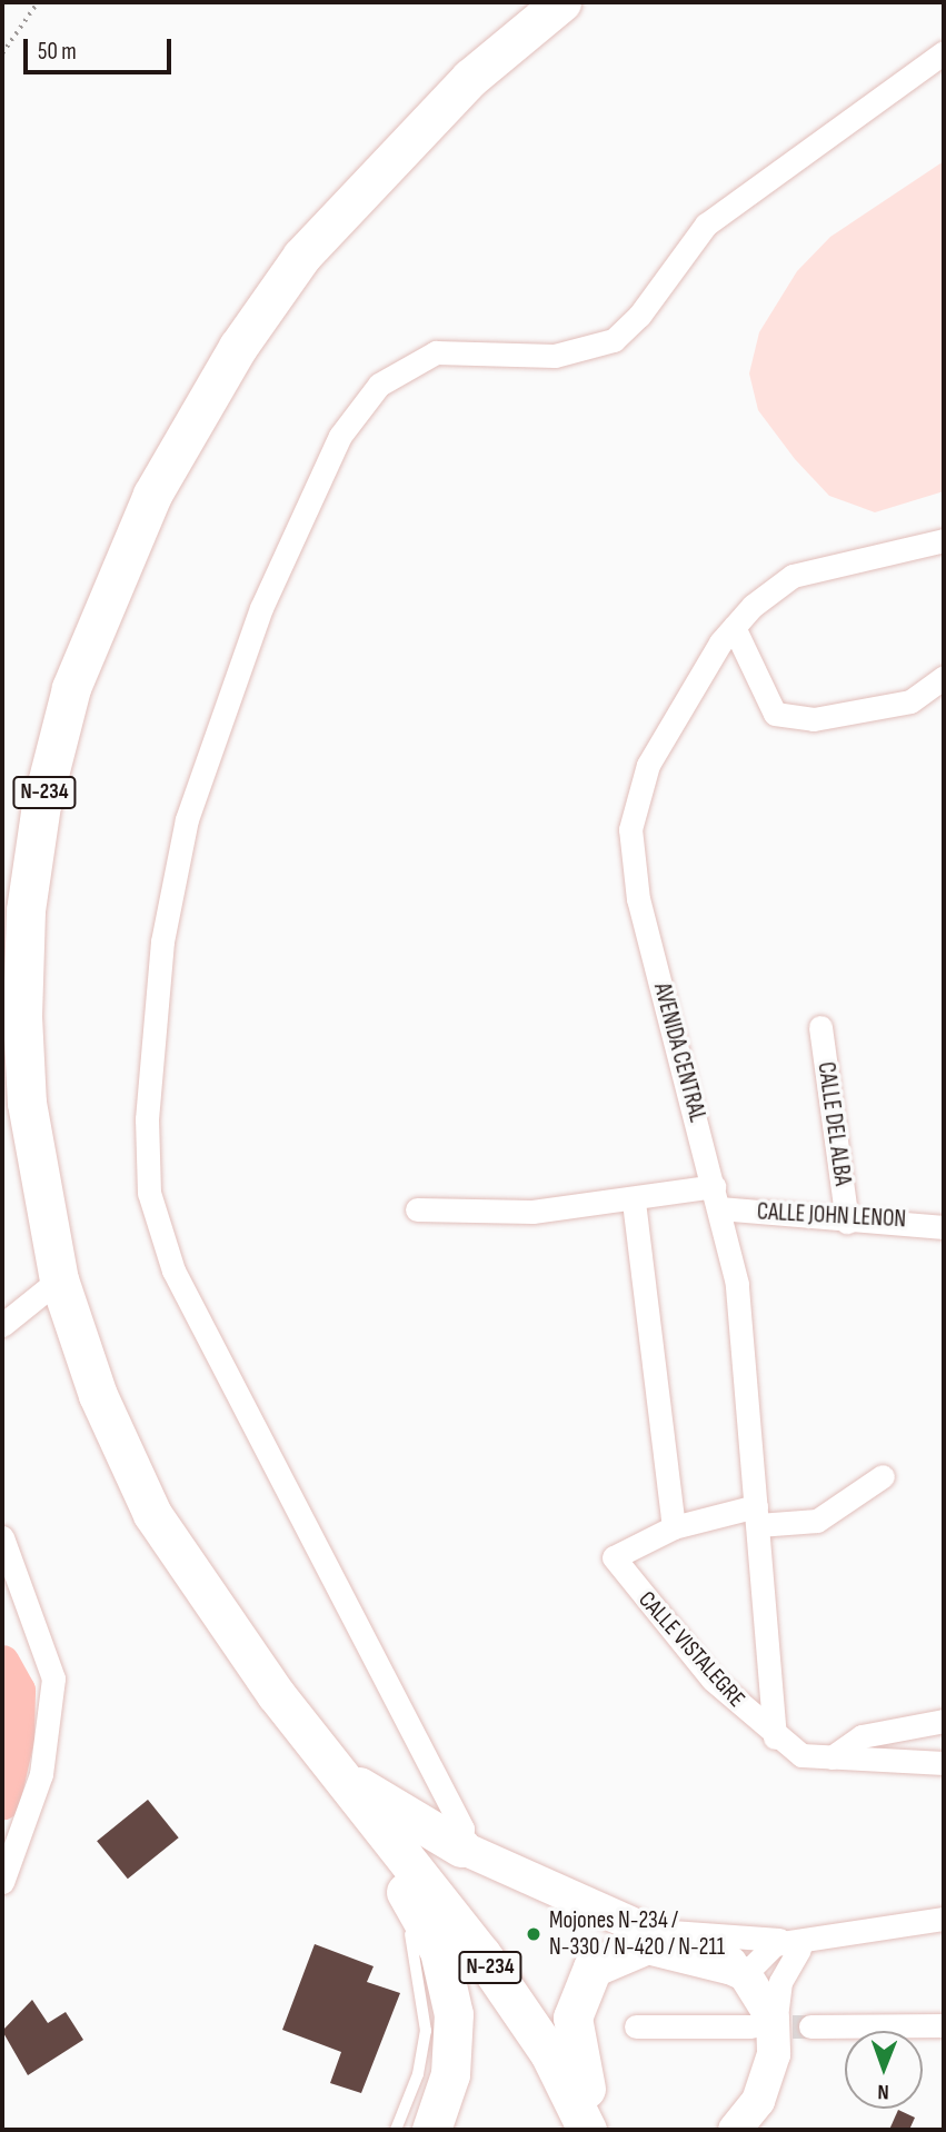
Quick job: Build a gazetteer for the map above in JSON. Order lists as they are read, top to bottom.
{
  "streets": {
    "highway": ["N-234"],
    "street": [
      "AVENIDA CENTRAL",
      "CALLE DEL ALBA",
      "CALLE JOHN LENON",
      "CALLE VISTALEGRE"
    ]
  },
  "crossings": [
    ["AVENIDA CENTRAL", "CALLE JOHN LENON"],
    ["AVENIDA CENTRAL", "CALLE VISTALEGRE"],
    ["CALLE DEL ALBA", "CALLE JOHN LENON"]
  ],
  "places": ["Mojones N-234 / N-330 / N-420 / N-211"],
  "scale_bar": "50 m",
  "north": "bottom"
}
